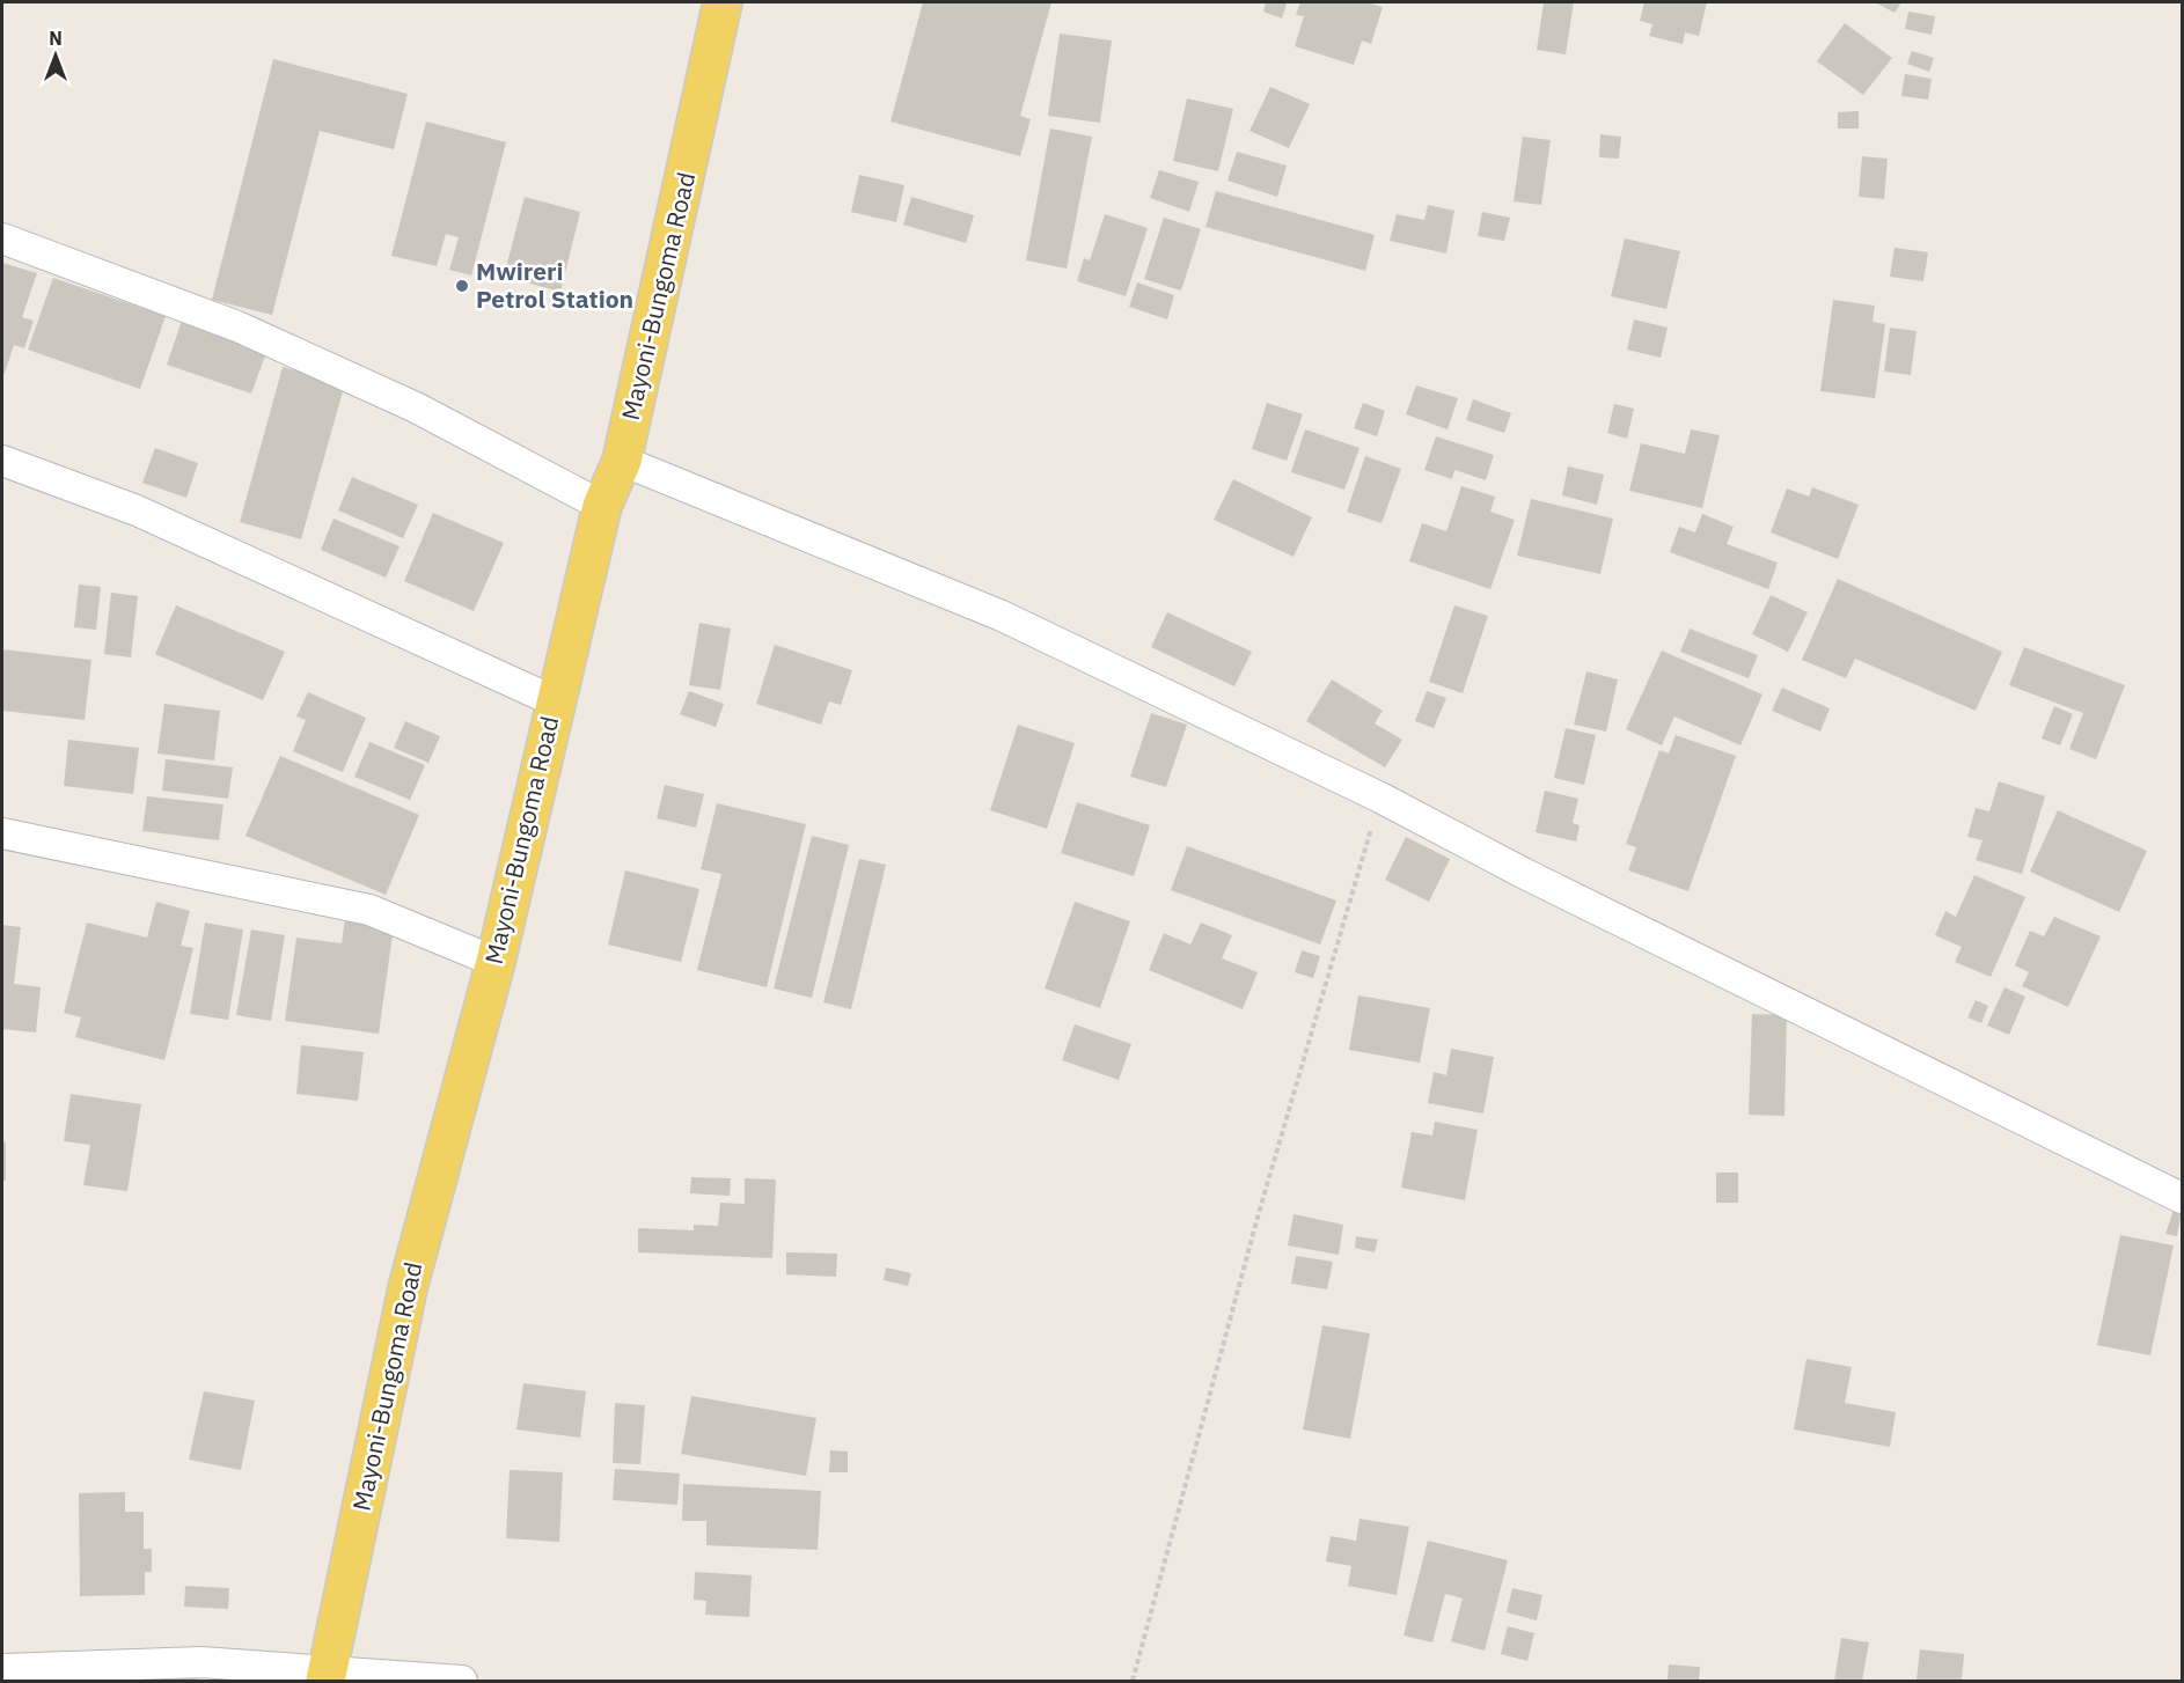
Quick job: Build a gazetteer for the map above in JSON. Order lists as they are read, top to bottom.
{
  "streets": {
    "main road": ["Mayoni-Bungoma Road"]
  },
  "places": ["Mwireri Petrol Station"],
  "north": "top"
}
